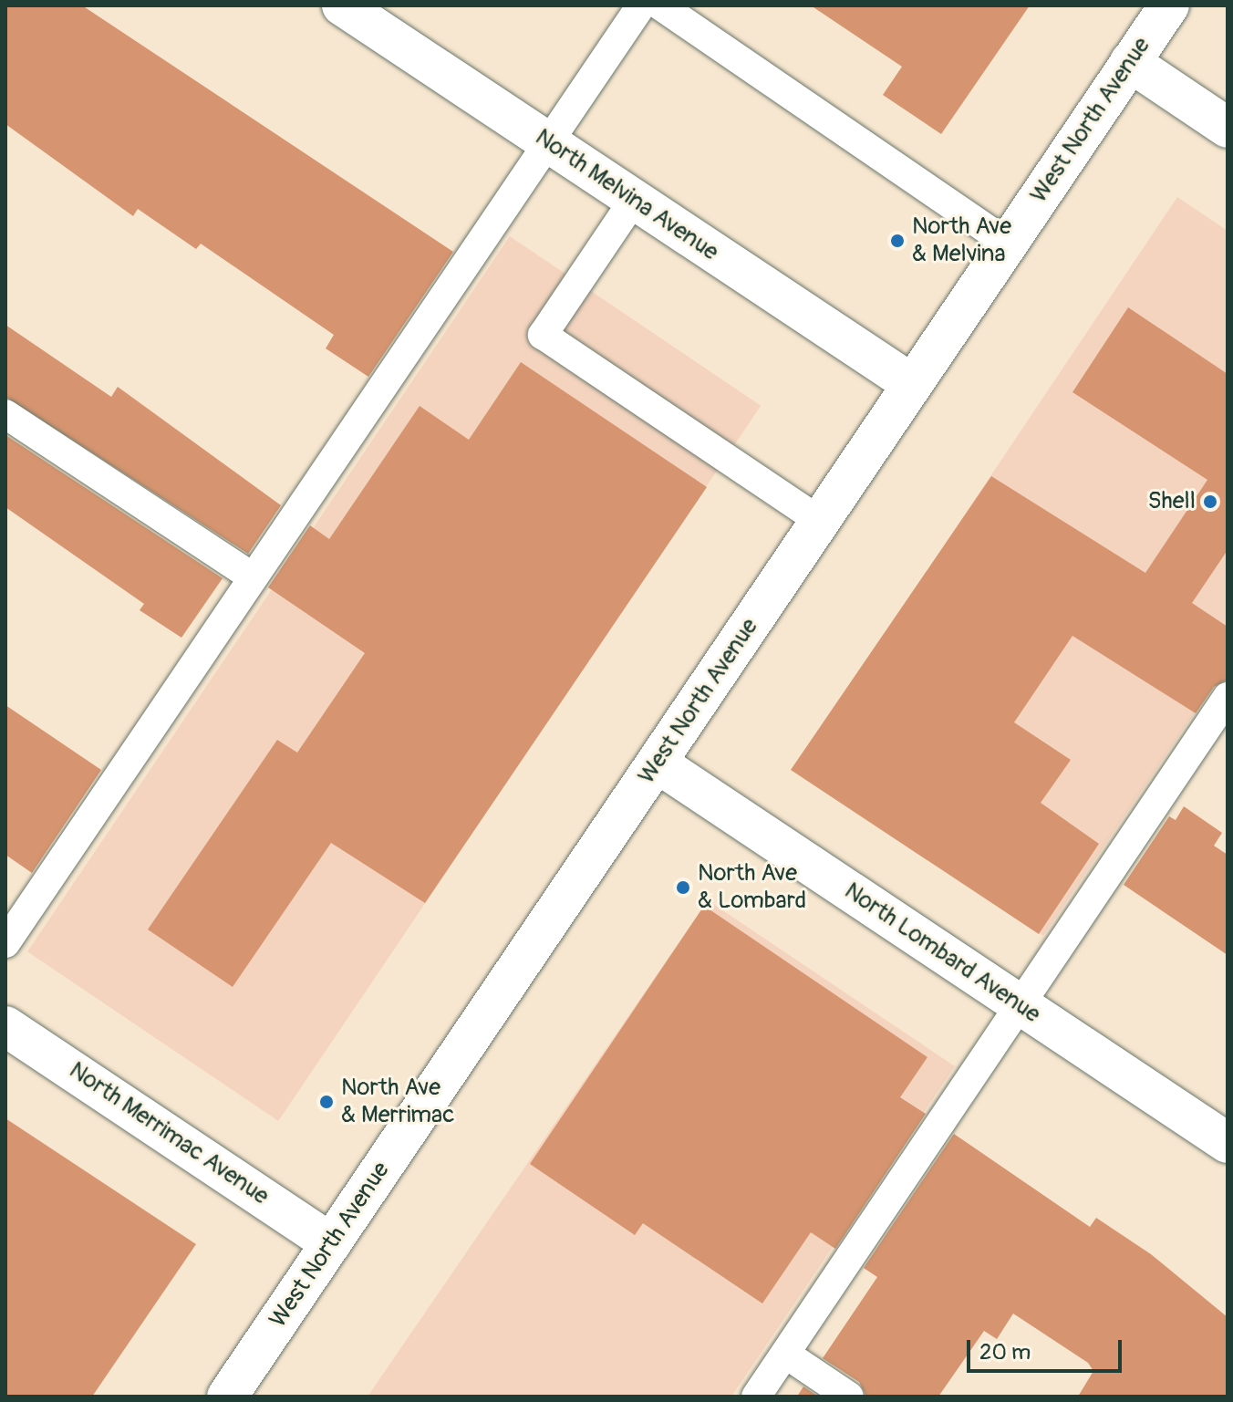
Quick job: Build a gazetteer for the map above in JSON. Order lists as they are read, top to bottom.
{
  "streets": {
    "street": [
      "West North Avenue",
      "North Melvina Avenue",
      "North Lombard Avenue",
      "North Merrimac Avenue"
    ]
  },
  "crossings": [
    ["West North Avenue", "North Melvina Avenue"],
    ["West North Avenue", "North Lombard Avenue"],
    ["West North Avenue", "North Merrimac Avenue"]
  ],
  "places": [
    "North Ave & Melvina",
    "Shell",
    "North Ave & Lombard",
    "North Ave & Merrimac"
  ],
  "scale_bar": "20 m"
}
